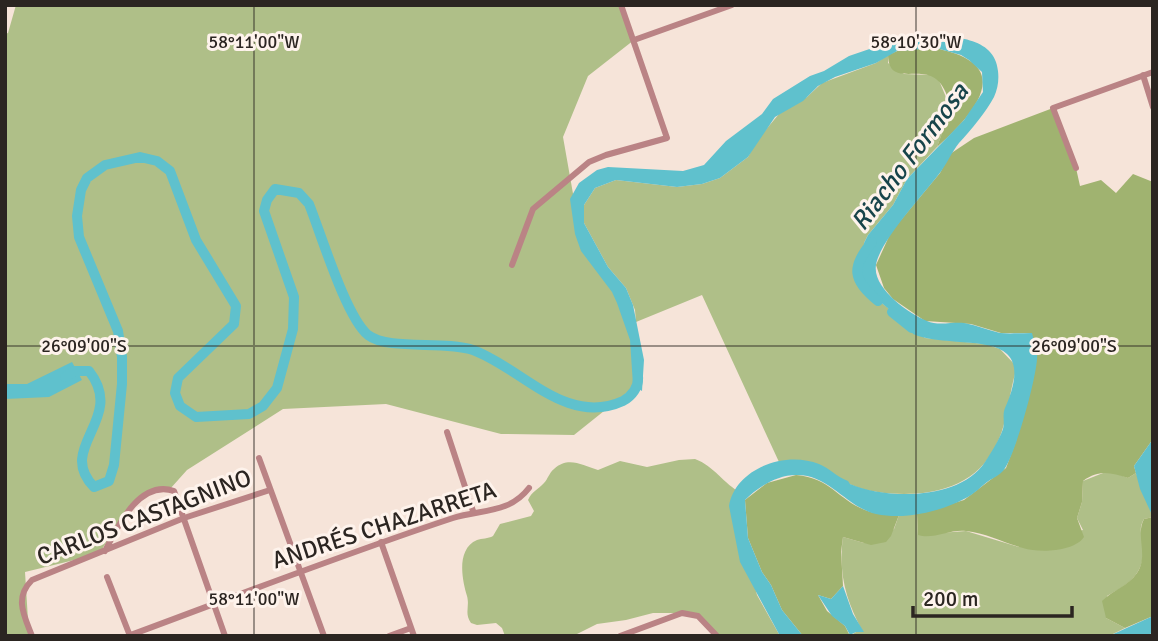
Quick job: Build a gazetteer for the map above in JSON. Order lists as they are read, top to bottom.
{
  "streets": {
    "street": ["CARLOS CASTAGNINO", "ANDRÉS CHAZARRETA"]
  },
  "water": ["Riacho Formosa"],
  "scale_bar": "200 m",
  "coordinates": ["58°11'00\"W", "58°10'30\"W", "26°09'00\"S"]
}
